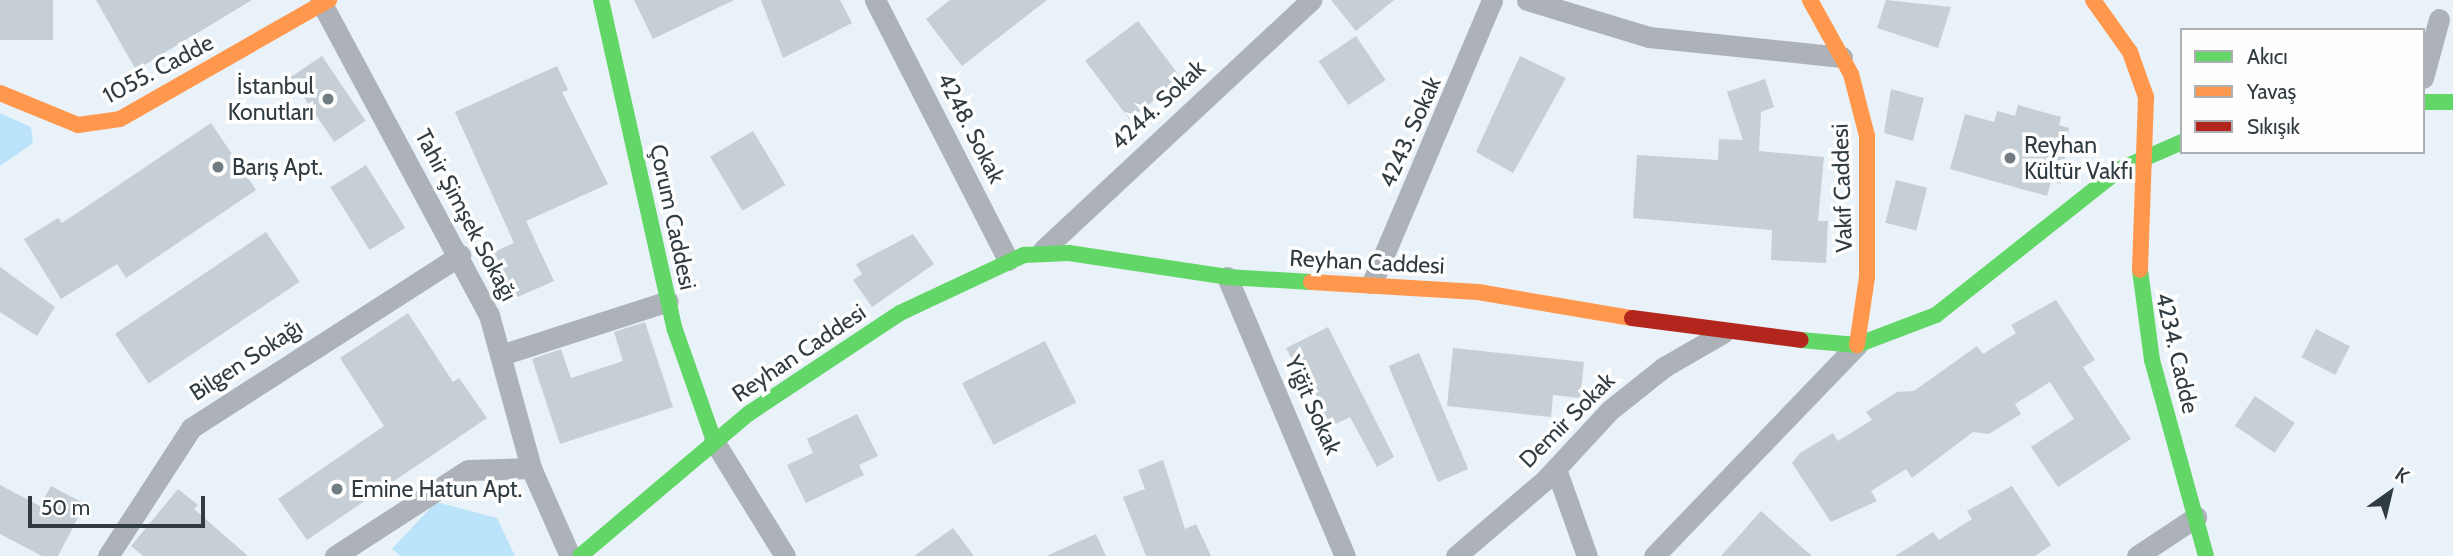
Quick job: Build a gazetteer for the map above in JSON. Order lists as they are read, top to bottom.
{
  "streets": {
    "street": [
      "1055. Cadde",
      "4244. Sokak",
      "4248. Sokak",
      "4243. Sokak",
      "Vakıf Caddesi",
      "Tahir Şimşek Sokağı",
      "Çorum Caddesi",
      "Reyhan Caddesi",
      "4234. Cadde",
      "Bilgen Sokağı",
      "Yiğit Sokak",
      "Demir Sokak"
    ]
  },
  "crossings": [
    ["1055. Cadde", "Tahir Şimşek Sokağı"],
    ["4244. Sokak", "Reyhan Caddesi"],
    ["4248. Sokak", "Reyhan Caddesi"],
    ["4243. Sokak", "Reyhan Caddesi"],
    ["Vakıf Caddesi", "Reyhan Caddesi"],
    ["Tahir Şimşek Sokağı", "Bilgen Sokağı"],
    ["Çorum Caddesi", "Reyhan Caddesi"],
    ["Reyhan Caddesi", "4234. Cadde"],
    ["Reyhan Caddesi", "Yiğit Sokak"],
    ["Reyhan Caddesi", "Demir Sokak"]
  ],
  "places": [
    "İstanbul Konutları",
    "Reyhan Kültür Vakfı",
    "Barış Apt.",
    "Emine Hatun Apt."
  ],
  "legend": ["Akıcı", "Yavaş", "Sıkışık"],
  "scale_bar": "50 m",
  "north": "top right"
}
